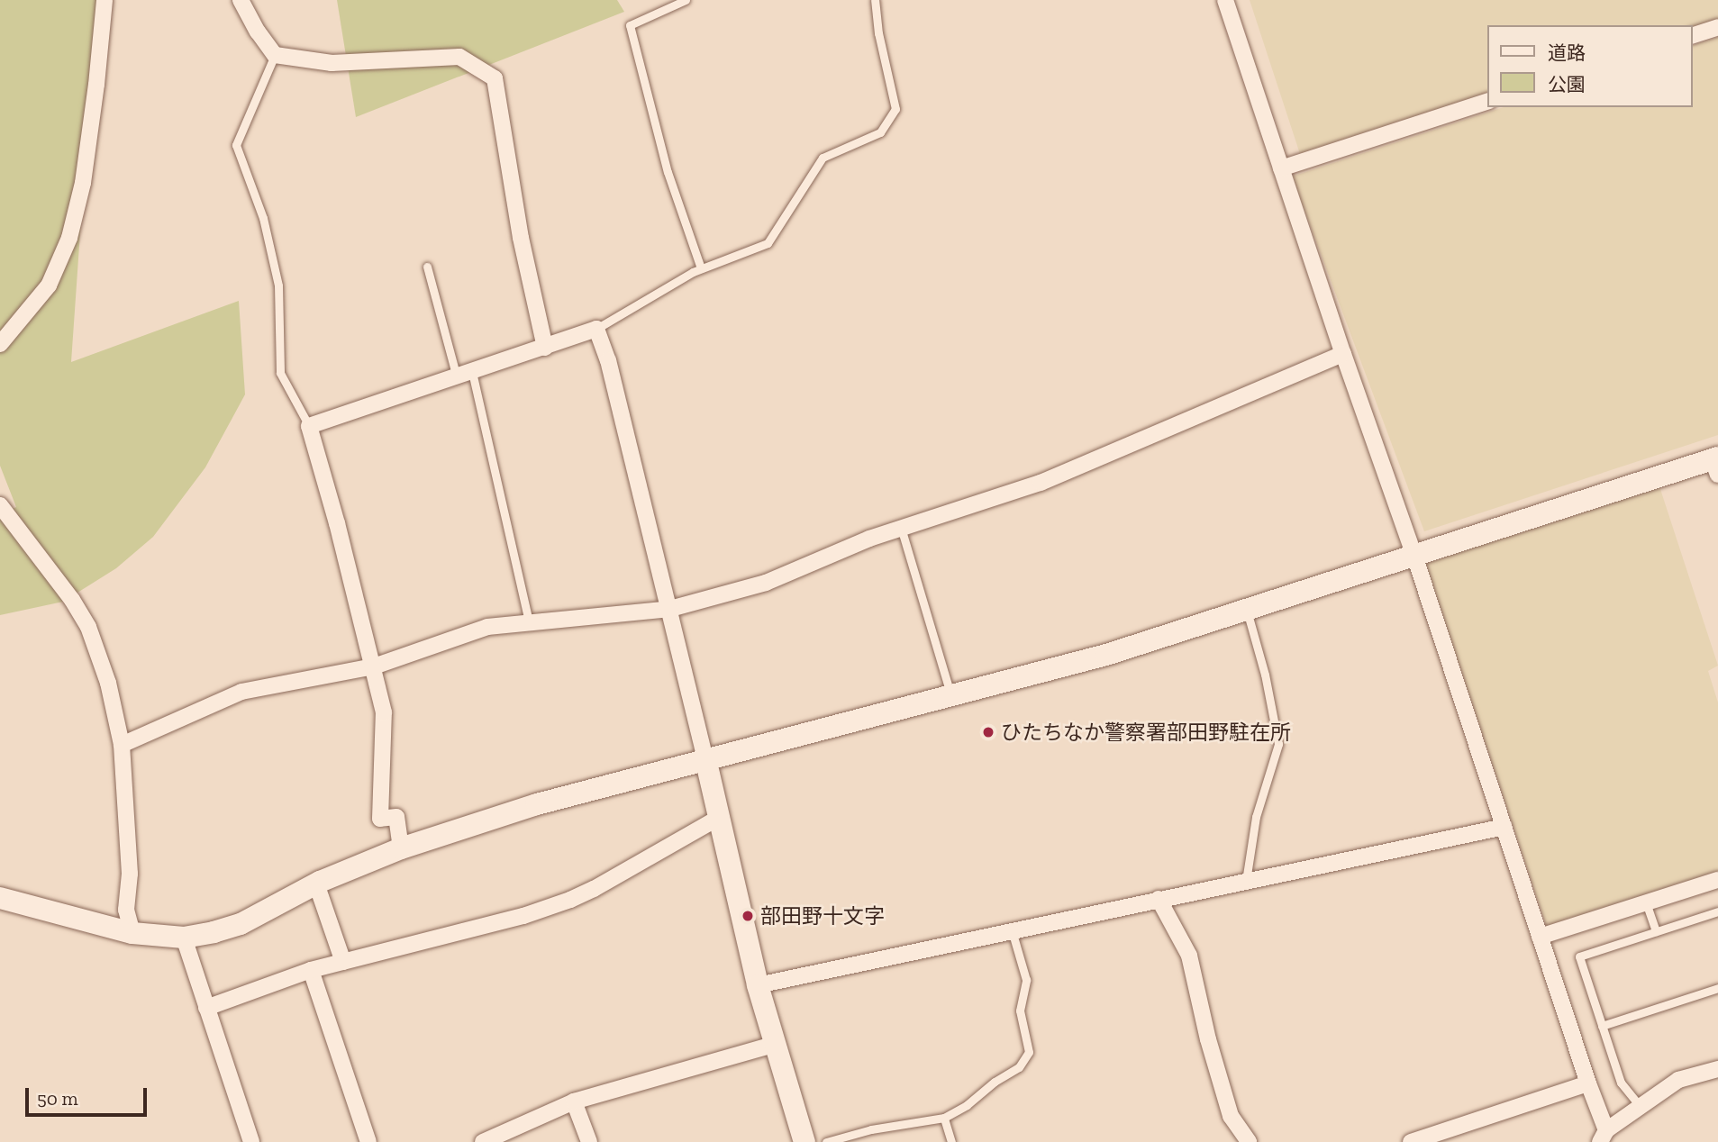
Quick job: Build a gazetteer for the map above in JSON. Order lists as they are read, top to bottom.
{
  "places": ["ひたちなか警察署部田野駐在所", "部田野十文字"],
  "legend": ["道路", "公園"],
  "scale_bar": "50 m"
}
